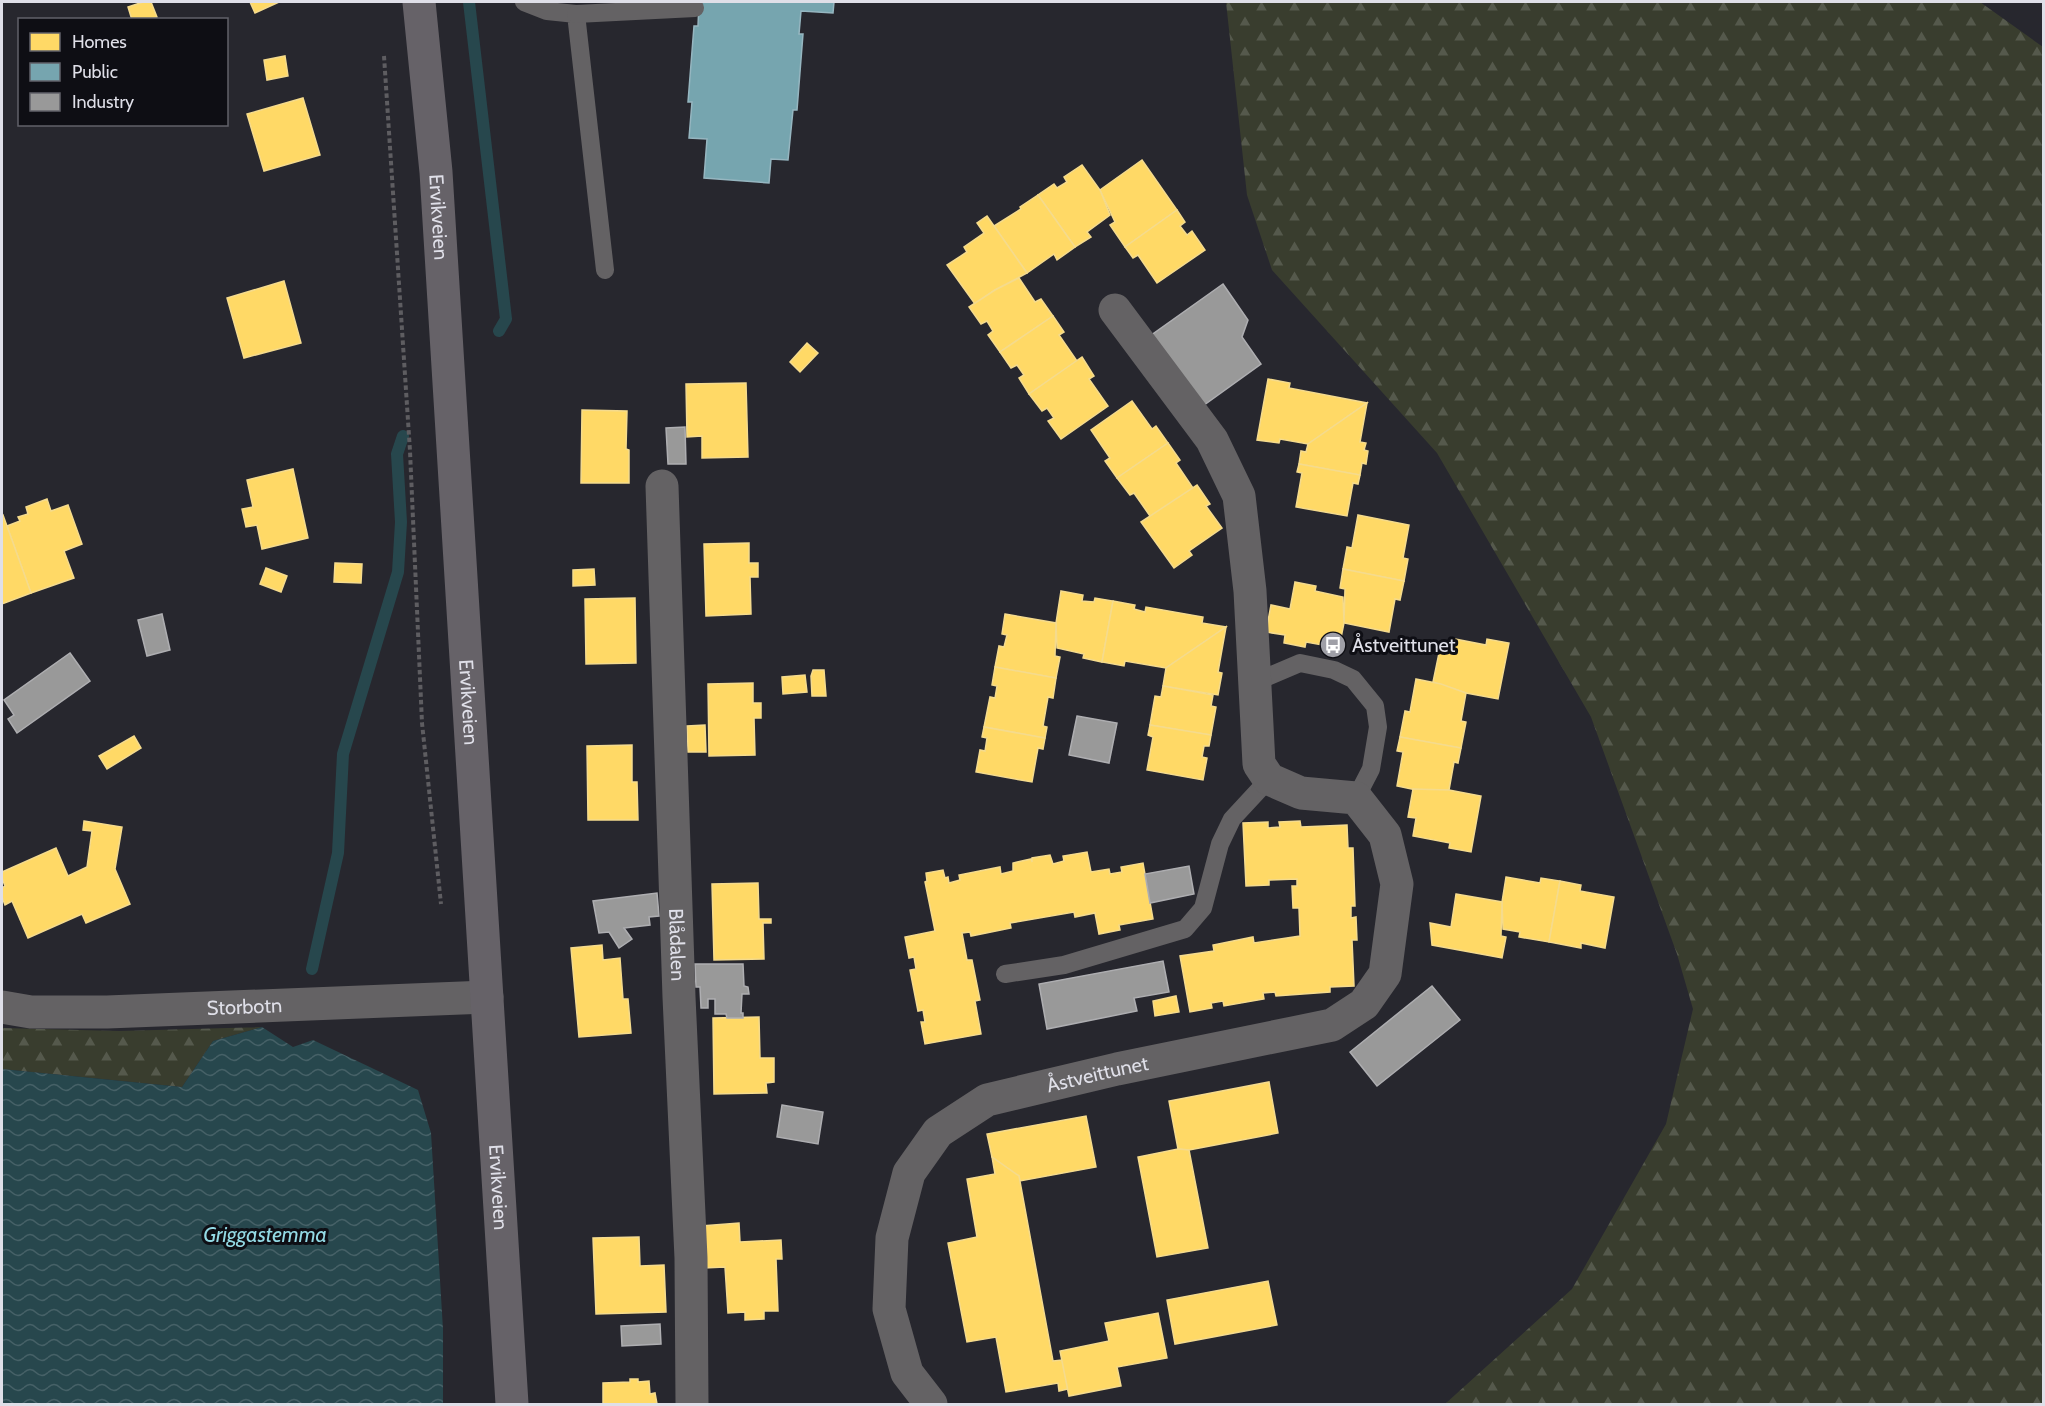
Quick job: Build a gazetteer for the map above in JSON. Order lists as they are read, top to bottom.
{
  "streets": {
    "main road": ["Ervikveien"],
    "street": ["Blådalen", "Storbotn", "Åstveittunet"]
  },
  "crossings": [
    ["Ervikveien", "Storbotn"]
  ],
  "water": ["Griggastemma"],
  "places": {
    "bus stop": ["Åstveittunet"]
  },
  "legend": ["Homes", "Public", "Industry"]
}
